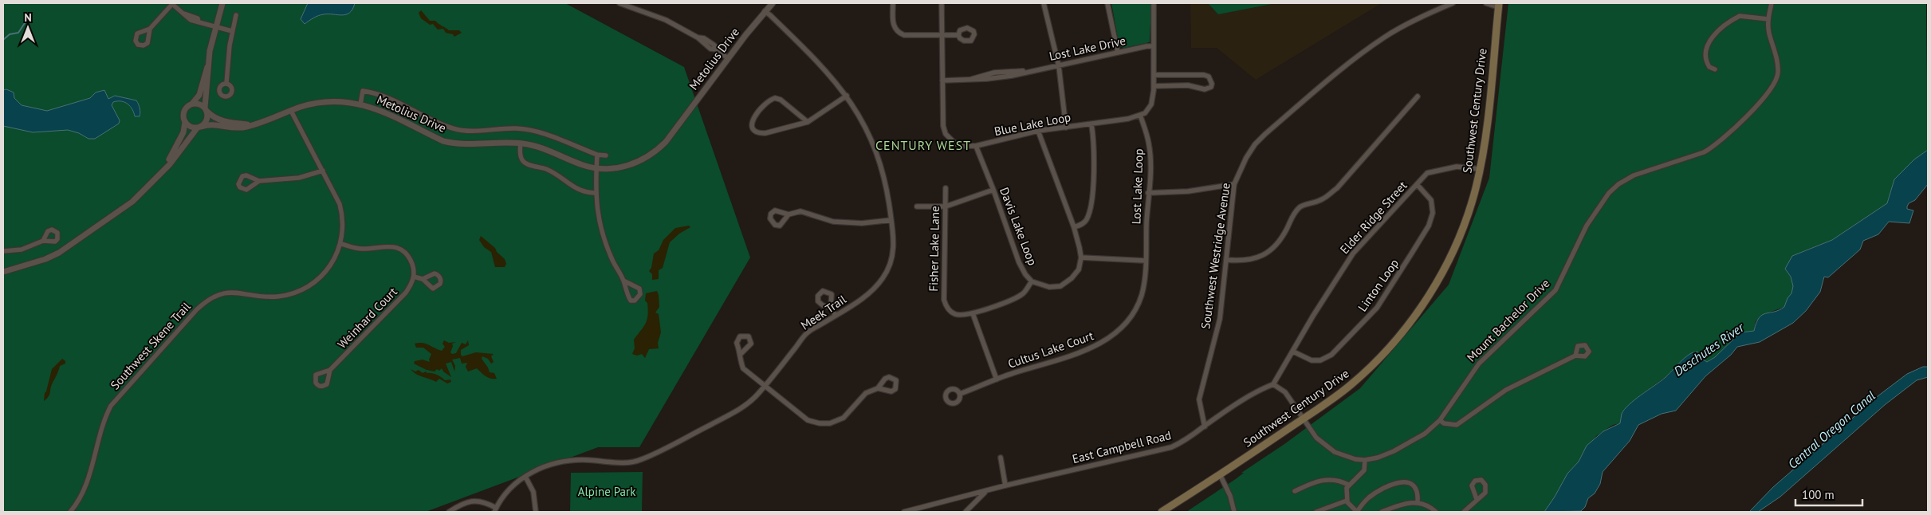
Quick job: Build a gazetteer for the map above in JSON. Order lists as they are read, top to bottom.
{
  "streets": {
    "main road": ["Southwest Century Drive"],
    "street": [
      "Lost Lake Drive",
      "Metolius Drive",
      "Blue Lake Loop",
      "Lost Lake Loop",
      "Elder Ridge Street",
      "Davis Lake Loop",
      "Fisher Lake Lane",
      "Southwest Westridge Avenue",
      "Linton Loop",
      "Meek Trail",
      "Weinhard Court",
      "Mount Bachelor Drive",
      "Southwest Skene Trail",
      "Cultus Lake Court",
      "East Campbell Road"
    ]
  },
  "crossings": [
    ["Lost Lake Drive", "Blue Lake Loop"],
    ["Metolius Drive", "Meek Trail"],
    ["Metolius Drive", "Southwest Skene Trail"],
    ["Southwest Century Drive", "Elder Ridge Street"],
    ["Southwest Century Drive", "Mount Bachelor Drive"],
    ["Blue Lake Loop", "Lost Lake Loop"],
    ["Blue Lake Loop", "Davis Lake Loop"],
    ["Lost Lake Loop", "Cultus Lake Court"],
    ["Elder Ridge Street", "Linton Loop"],
    ["Elder Ridge Street", "East Campbell Road"],
    ["Davis Lake Loop", "Fisher Lake Lane"],
    ["Southwest Westridge Avenue", "East Campbell Road"]
  ],
  "districts": ["CENTURY WEST"],
  "water": ["Deschutes River", "Central Oregon Canal"],
  "parks": ["Alpine Park"],
  "scale_bar": "100 m",
  "north": "top"
}
